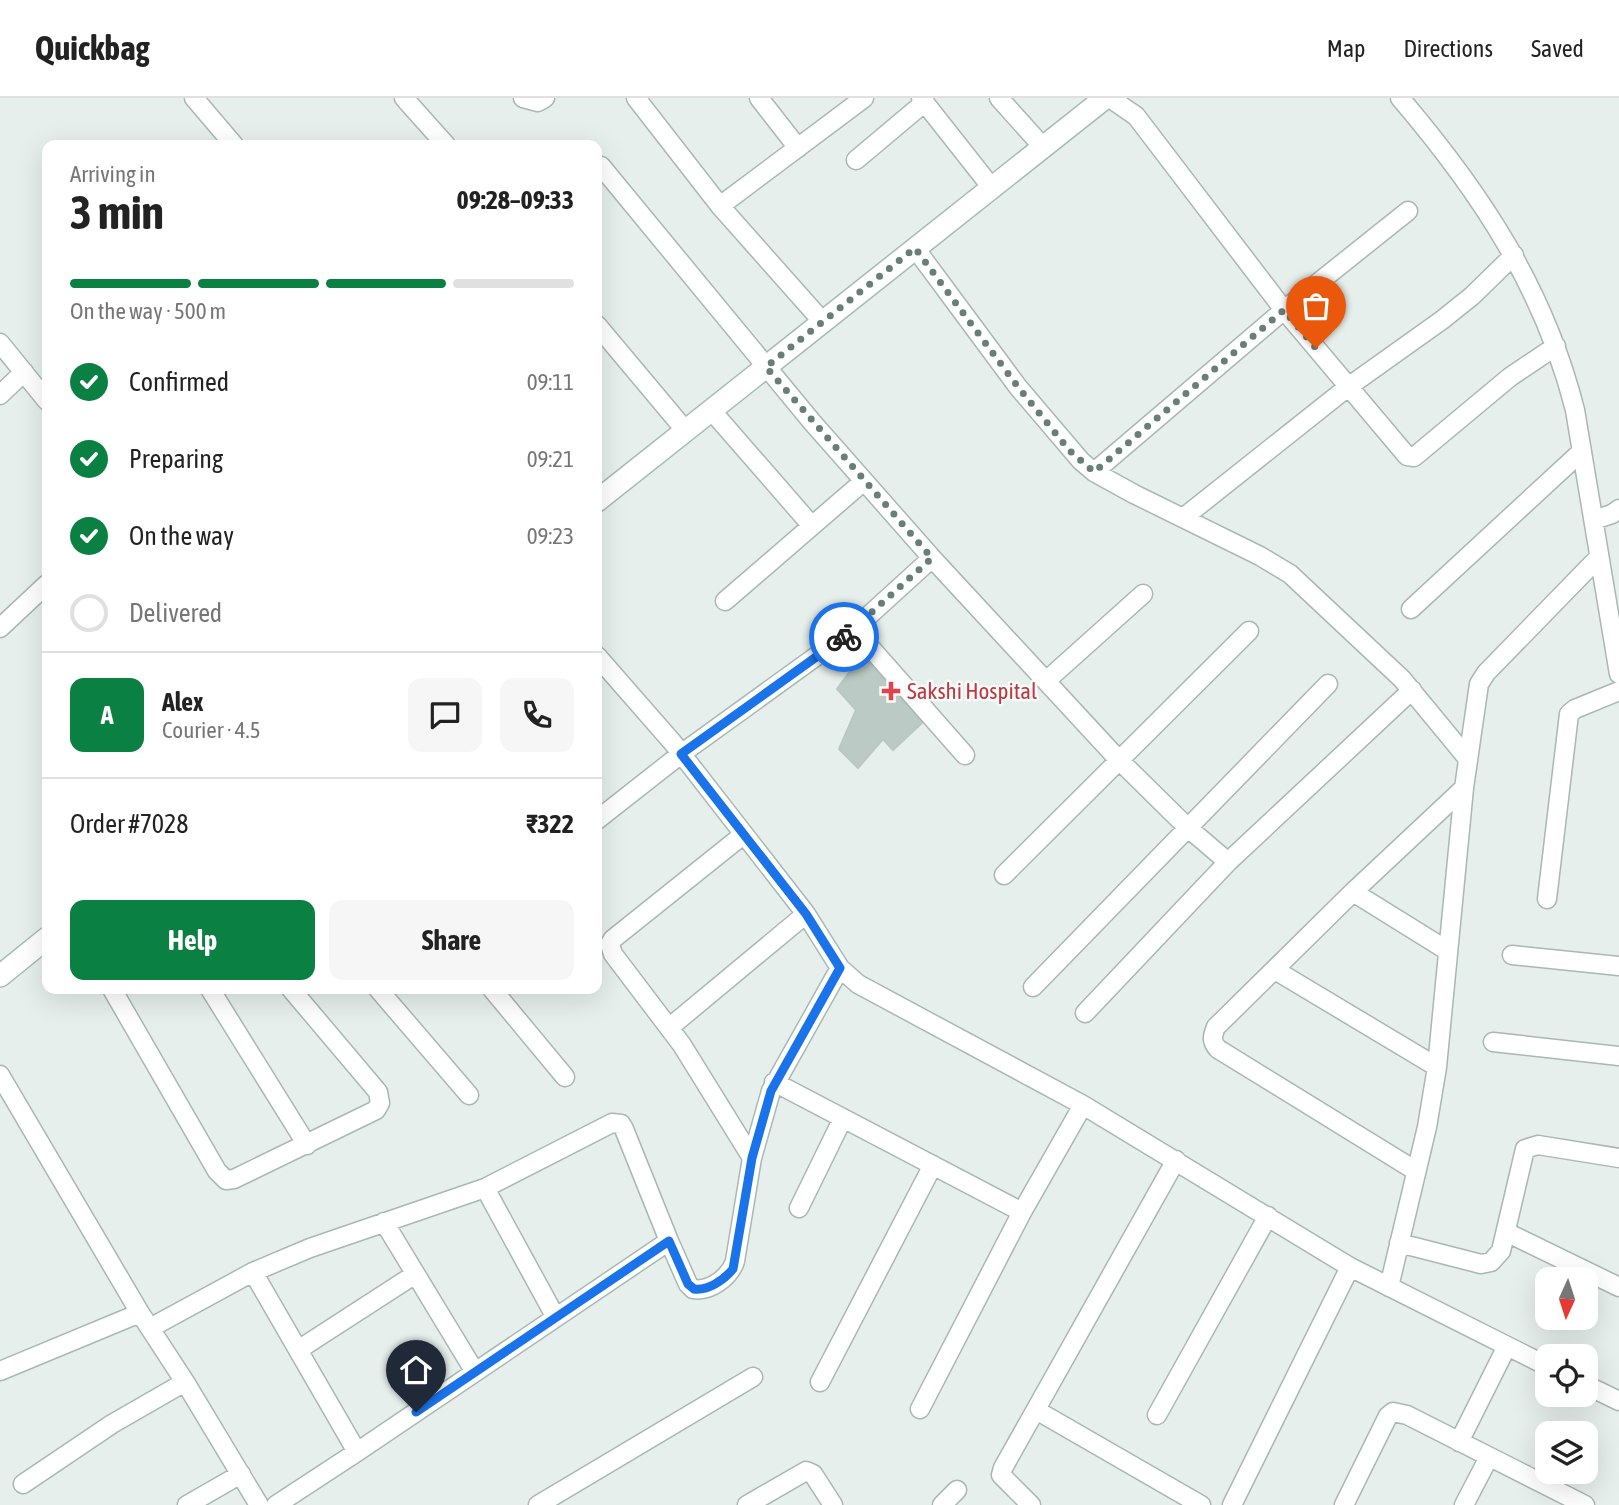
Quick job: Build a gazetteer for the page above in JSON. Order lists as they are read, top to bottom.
{
  "places": {
    "health": ["Sakshi Hospital"]
  },
  "north": "bottom",
  "page": {
    "header": "Quickbag",
    "nav": ["Map", "Directions", "Saved"],
    "heading": ["3 min", "Arriving in", "09:28–09:33"],
    "panel": [
      "Alex",
      "Courier · 4.5",
      "Order #7028",
      "₹322"
    ],
    "bar": "On the way · 500 m",
    "list": [
      ["Confirmed", "09:11"],
      ["Preparing", "09:21"],
      ["On the way", "09:23"],
      "Delivered"
    ],
    "round": "A",
    "buttons": ["Help", "Share"]
  }
}
